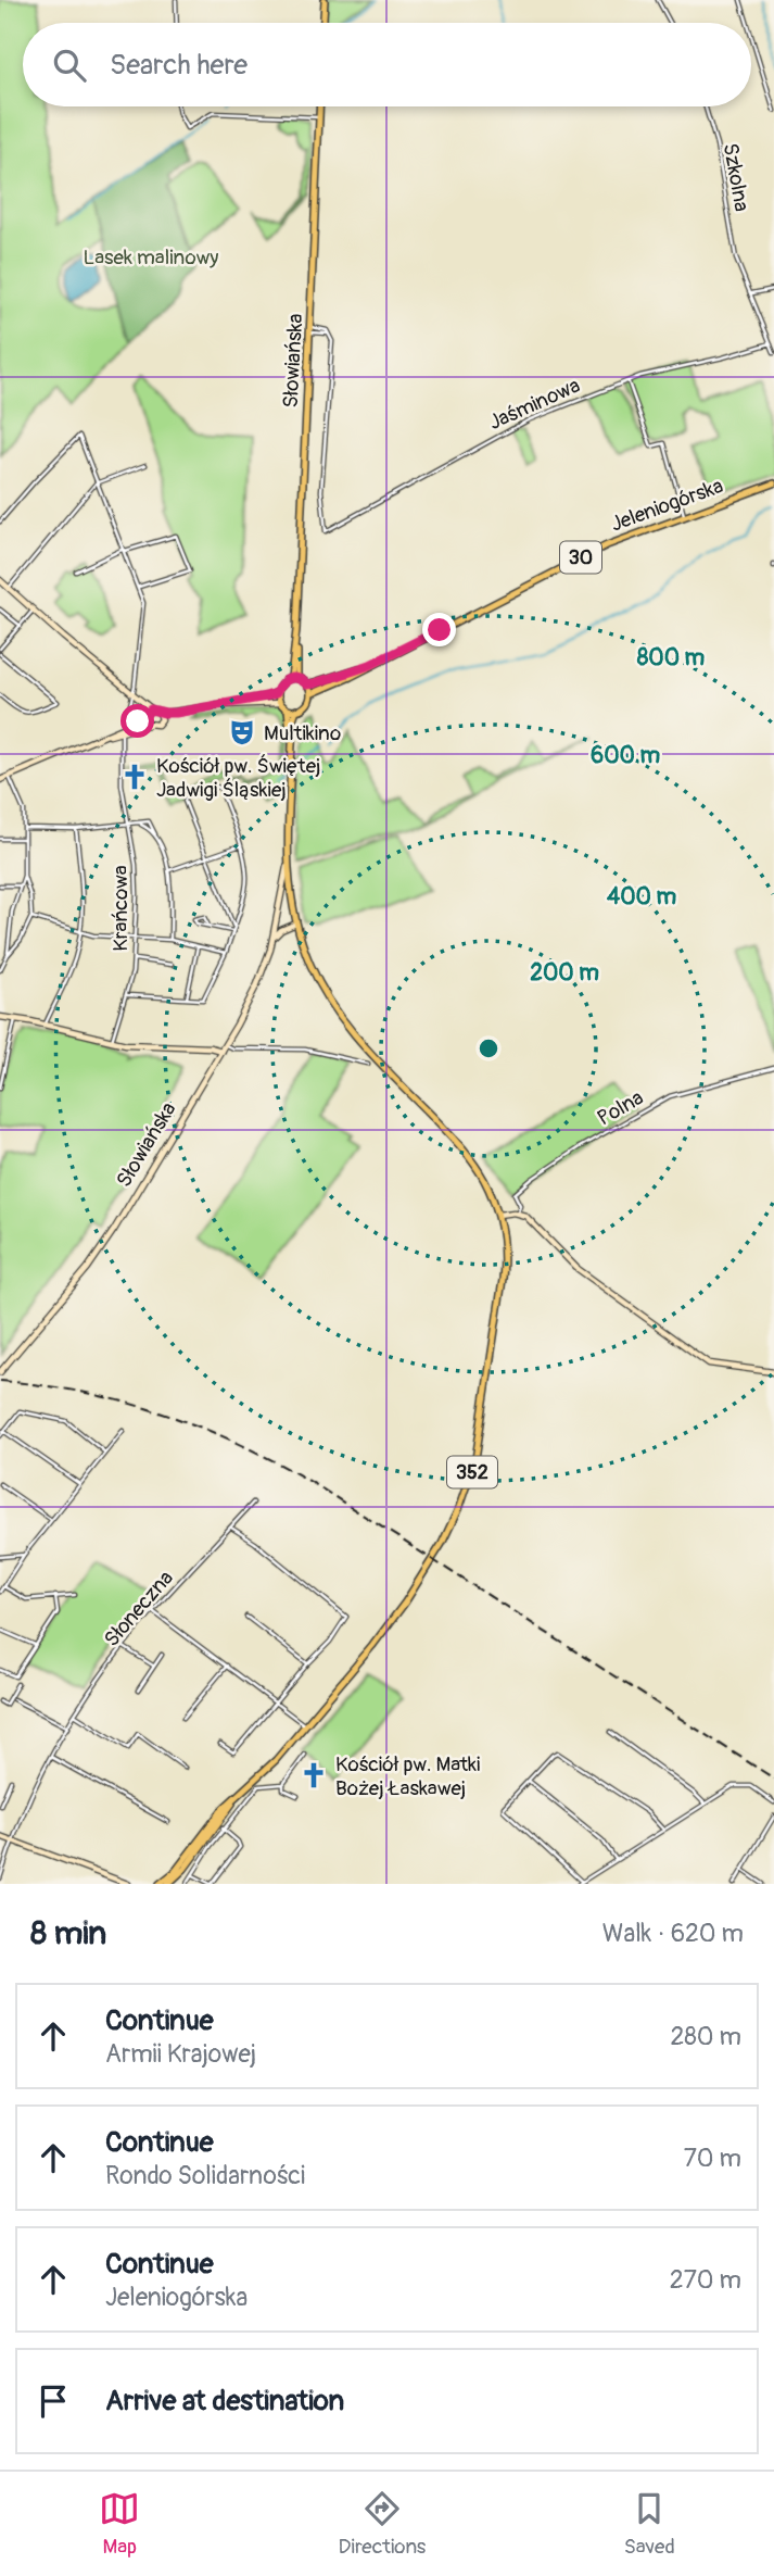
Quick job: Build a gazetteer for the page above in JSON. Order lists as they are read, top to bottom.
{
  "streets": {
    "main road": [
      "Słowiańska",
      "Jeleniogórska",
      "30",
      "352"
    ],
    "street": [
      "Szkolna",
      "Jaśminowa",
      "Krańcowa",
      "Polna",
      "Słoneczna"
    ]
  },
  "crossings": [
    ["Szkolna", "Jaśminowa"],
    ["Słowiańska", "Jaśminowa"],
    ["Słowiańska", "Jeleniogórska"],
    ["Słowiańska", "30"],
    ["Słowiańska", "352"],
    ["Jeleniogórska", "30"],
    ["Jeleniogórska", "352"],
    ["30", "352"]
  ],
  "parks": ["Lasek malinowy"],
  "places": {
    "theatre": ["Multikino"],
    "church": ["Kościół pw. Świętej Jadwigi Śląskiej", "Kościół pw. Matki Bożej Łaskawej"]
  },
  "page": {
    "search": "Search here",
    "heading": ["8 min", "Walk · 620 m"],
    "list": [
      ["Continue", "Armii Krajowej", "280 m"],
      ["Continue", "Rondo Solidarności", "70 m"],
      ["Continue", "Jeleniogórska", "270 m"],
      "Arrive at destination"
    ],
    "nav": ["Map", "Directions", "Saved"]
  },
  "rings": [
    "800 m",
    "600 m",
    "400 m",
    "200 m"
  ]
}
